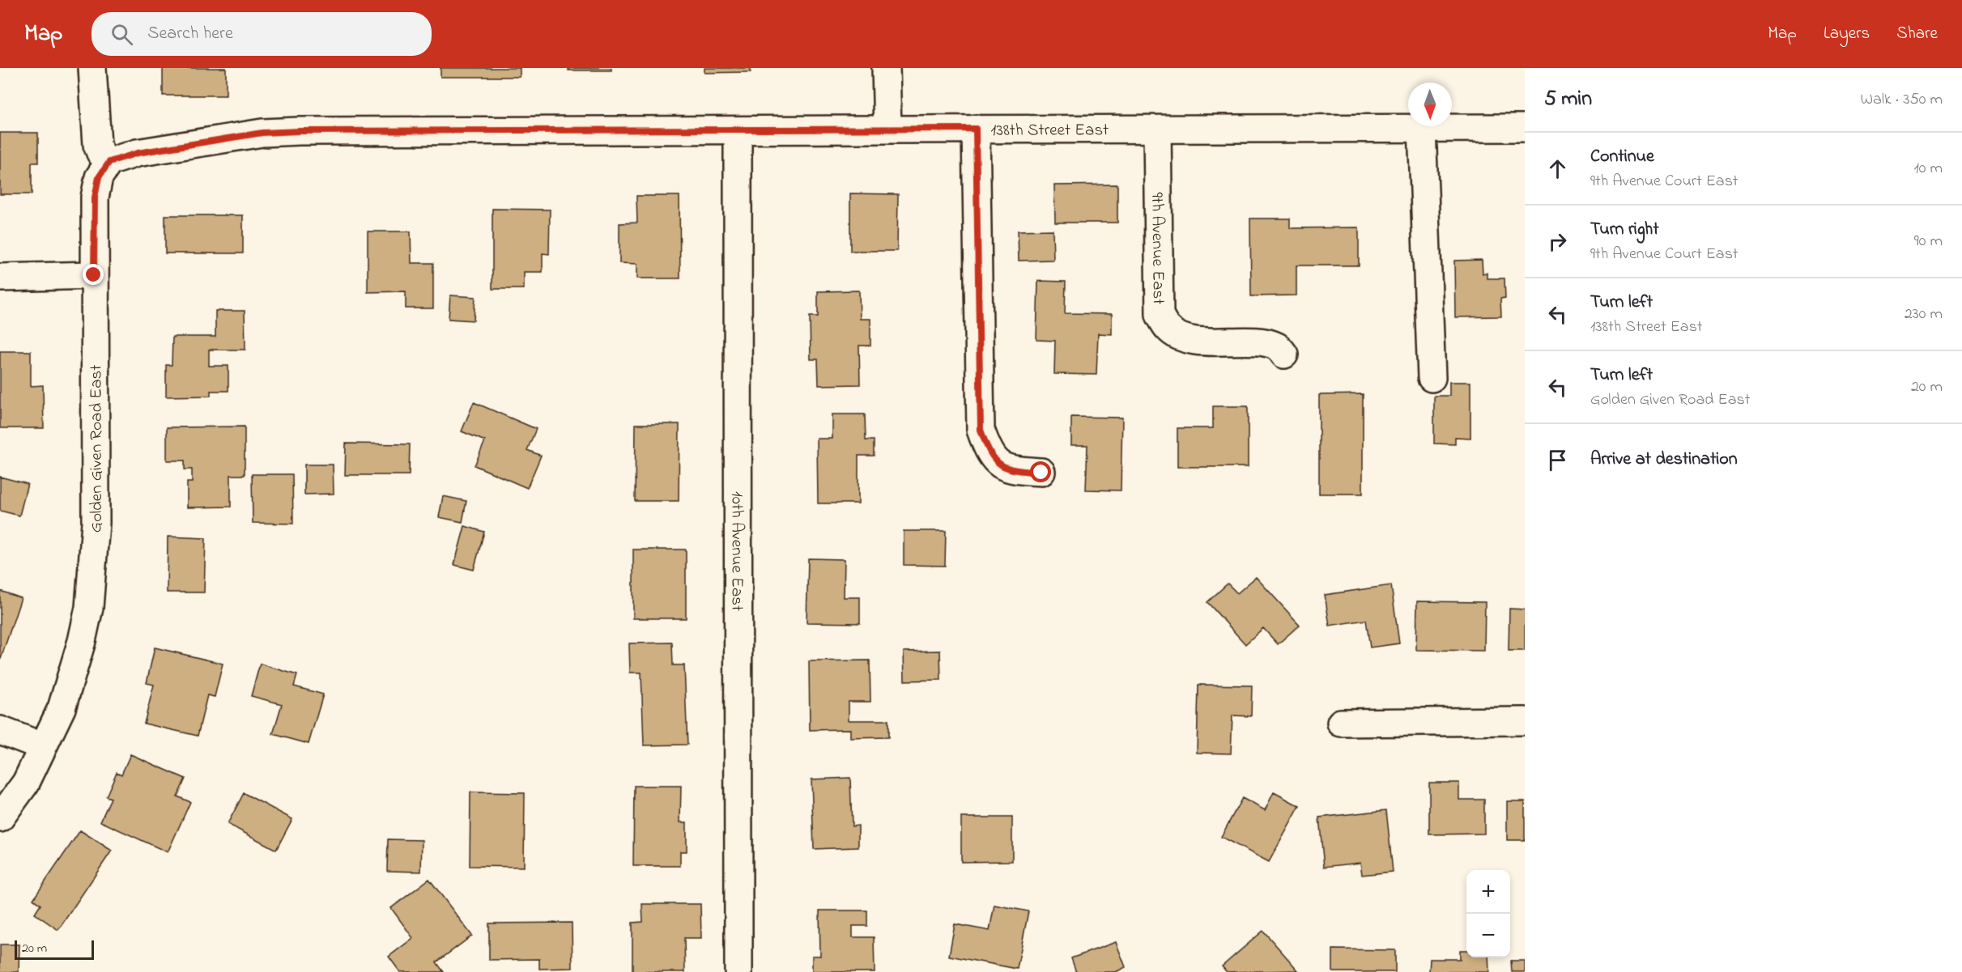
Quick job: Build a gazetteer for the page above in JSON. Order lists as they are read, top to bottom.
{
  "streets": {
    "street": [
      "138th Street East",
      "9th Avenue East",
      "Golden Given Road East",
      "10th Avenue East"
    ]
  },
  "crossings": [
    ["138th Street East", "9th Avenue East"],
    ["138th Street East", "Golden Given Road East"],
    ["138th Street East", "10th Avenue East"]
  ],
  "scale_bar": "20 m",
  "north": "bottom",
  "page": {
    "header": "Map",
    "search": "Search here",
    "nav": ["Map", "Layers", "Share"],
    "heading": ["5 min", "Walk · 350 m"],
    "list": [
      ["Continue", "9th Avenue Court East", "10 m"],
      ["Turn right", "9th Avenue Court East", "90 m"],
      ["Turn left", "138th Street East", "230 m"],
      ["Turn left", "Golden Given Road East", "20 m"],
      "Arrive at destination"
    ],
    "map_buttons": ["+", "−"],
    "scale": "20 m"
  }
}
